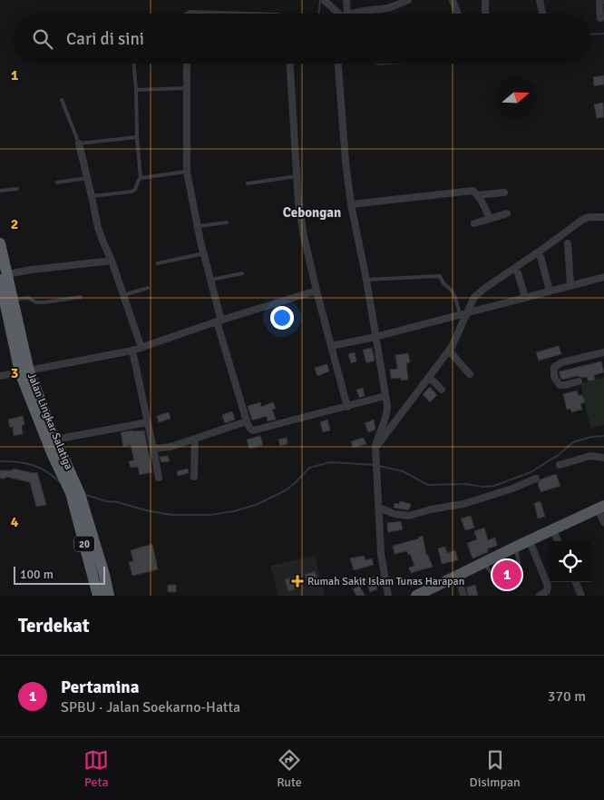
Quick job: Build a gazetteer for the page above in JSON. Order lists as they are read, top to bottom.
{
  "streets": {
    "highway": ["Jalan Lingkar Salatiga", "20"]
  },
  "districts": ["Cebongan"],
  "places": {
    "health": ["Rumah Sakit Islam Tunas Harapan"]
  },
  "scale_bar": "100 m",
  "north": "right",
  "page": {
    "search": "Cari di sini",
    "pins": "1",
    "scale": "100 m",
    "heading": "Terdekat",
    "list": [
      {
        "mark": "1",
        "name": "Pertamina",
        "note": "SPBU · Jalan Soekarno-Hatta",
        "value": "370 m"
      }
    ],
    "nav": ["Peta", "Rute", "Disimpan"]
  },
  "grid": {
    "rows": [
      "1",
      "2",
      "3",
      "4"
    ]
  }
}
